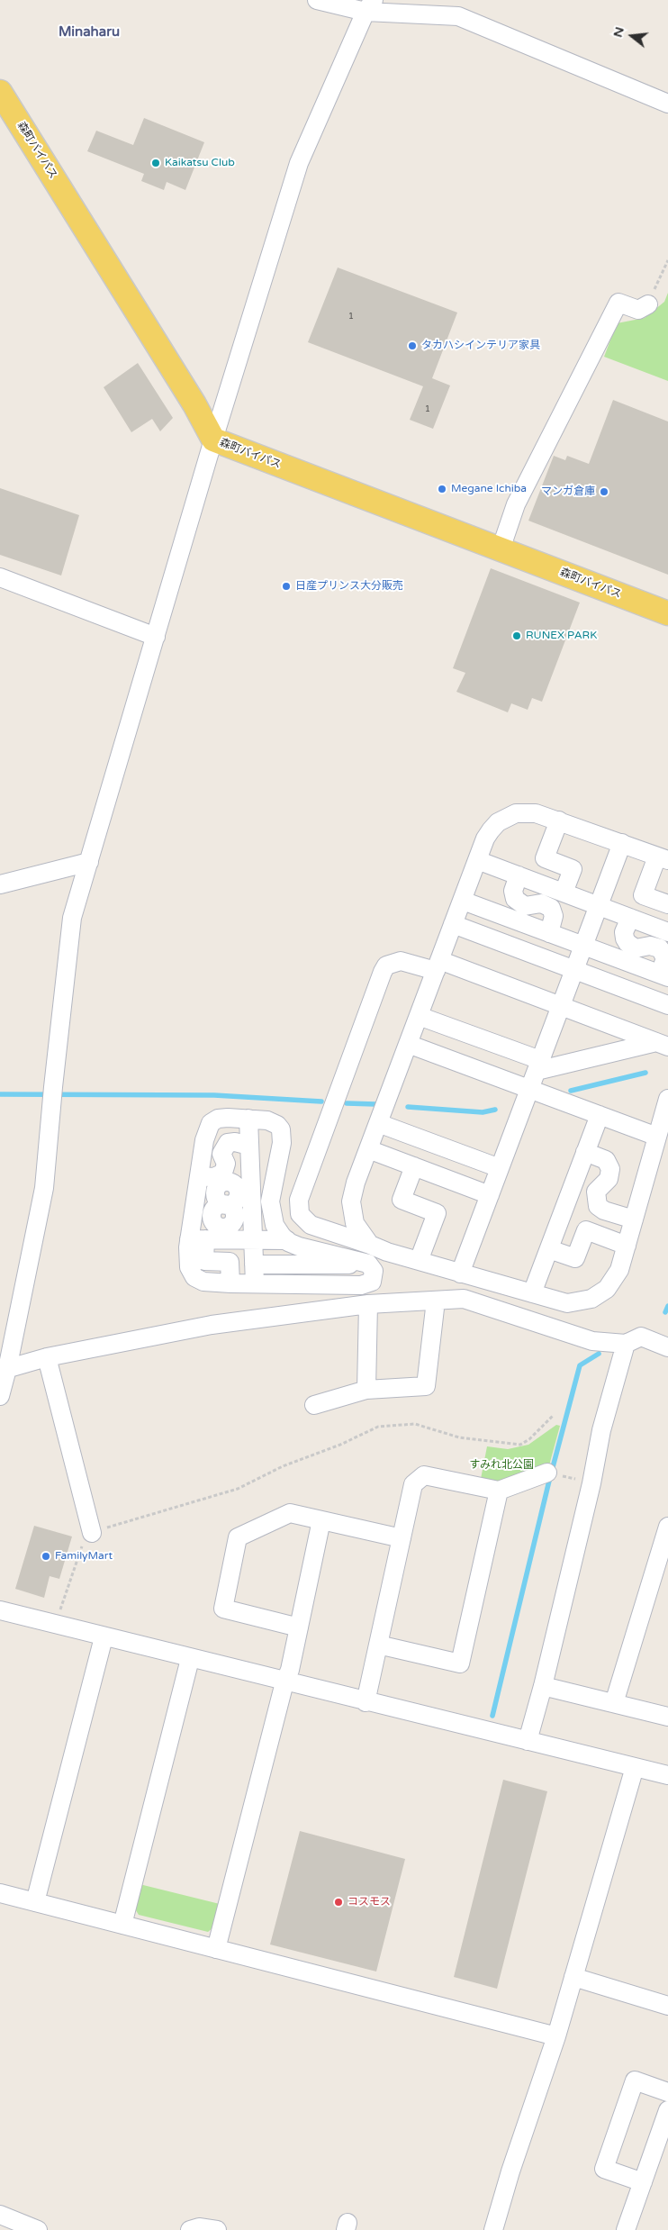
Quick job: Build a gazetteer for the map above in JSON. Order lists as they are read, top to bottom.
{
  "streets": {
    "main road": ["森町バイパス"]
  },
  "districts": ["Minaharu"],
  "parks": ["すみれ北公園"],
  "places": [
    "Kaikatsu Club",
    "タカハシインテリア家具",
    "Megane Ichiba",
    "マンガ倉庫",
    "日産プリンス大分販売",
    "RUNEX PARK",
    "FamilyMart",
    "コスモス"
  ],
  "house_numbers": ["1", "1"],
  "north": "left"
}
